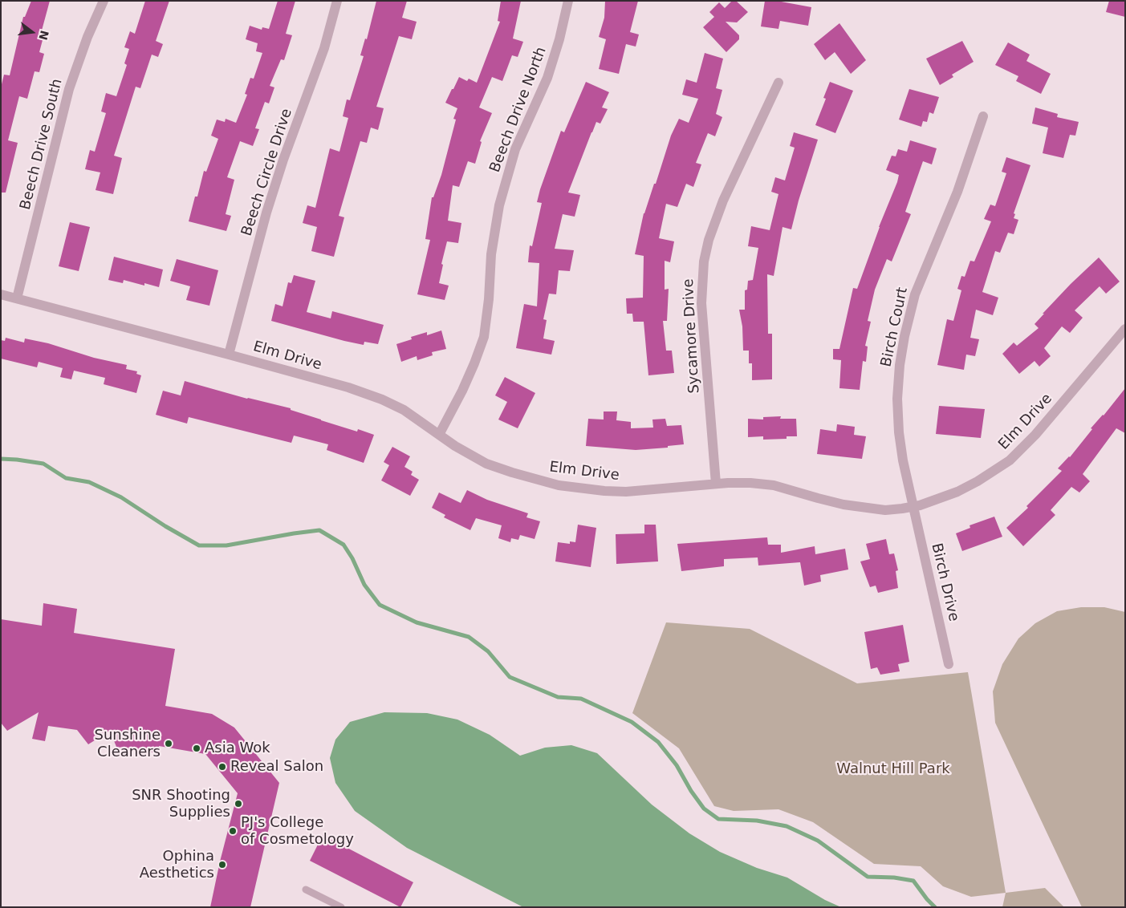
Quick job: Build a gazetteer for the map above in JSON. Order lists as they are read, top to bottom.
{
  "streets": {
    "street": [
      "Beech Drive North",
      "Beech Drive South",
      "Beech Circle Drive",
      "Birch Court",
      "Sycamore Drive",
      "Elm Drive",
      "Birch Drive"
    ]
  },
  "crossings": [
    ["Beech Drive North", "Elm Drive"],
    ["Beech Drive South", "Elm Drive"],
    ["Beech Circle Drive", "Elm Drive"],
    ["Birch Court", "Elm Drive"],
    ["Birch Court", "Birch Drive"],
    ["Sycamore Drive", "Elm Drive"],
    ["Elm Drive", "Birch Drive"]
  ],
  "parks": ["Walnut Hill Park"],
  "places": [
    "Sunshine Cleaners",
    "Asia Wok",
    "Reveal Salon",
    "SNR Shooting Supplies",
    "PJ's College of Cosmetology",
    "Ophina Aesthetics"
  ],
  "north": "right"
}
